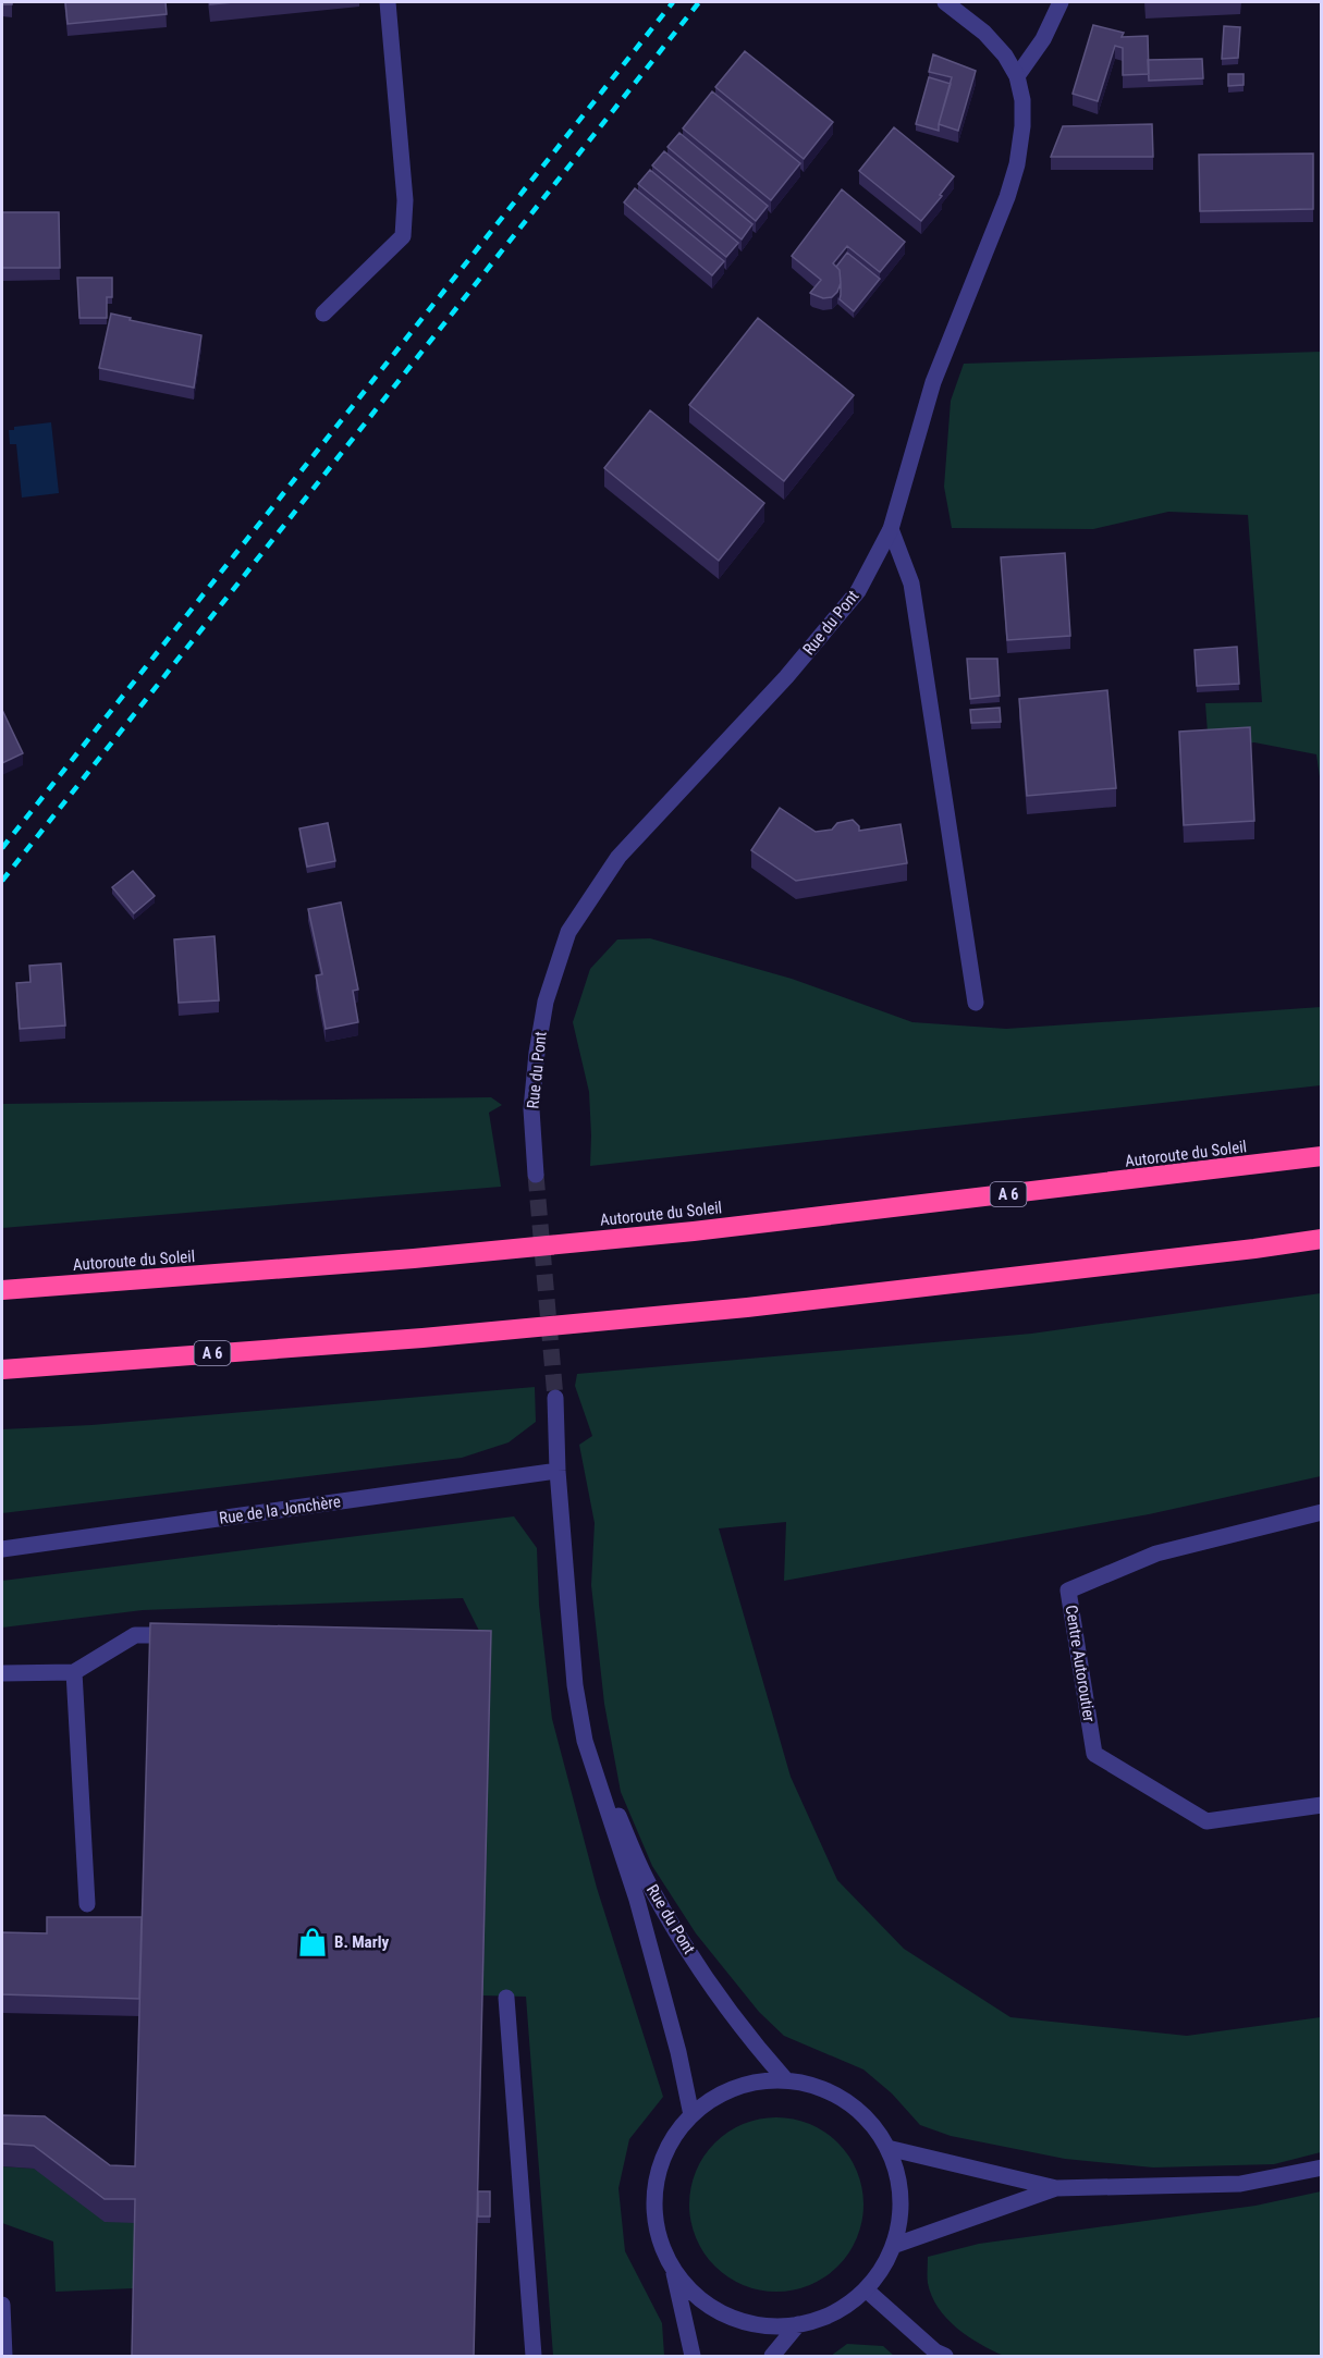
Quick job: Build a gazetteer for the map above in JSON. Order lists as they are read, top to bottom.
{
  "streets": {
    "highway": ["Autoroute du Soleil", "A 6"],
    "street": ["Rue du Pont", "Rue de la Jonchère", "Centre Autoroutier"]
  },
  "crossings": [
    ["Rue du Pont", "Rue de la Jonchère"]
  ],
  "places": {
    "shop": ["B. Marly"]
  }
}
